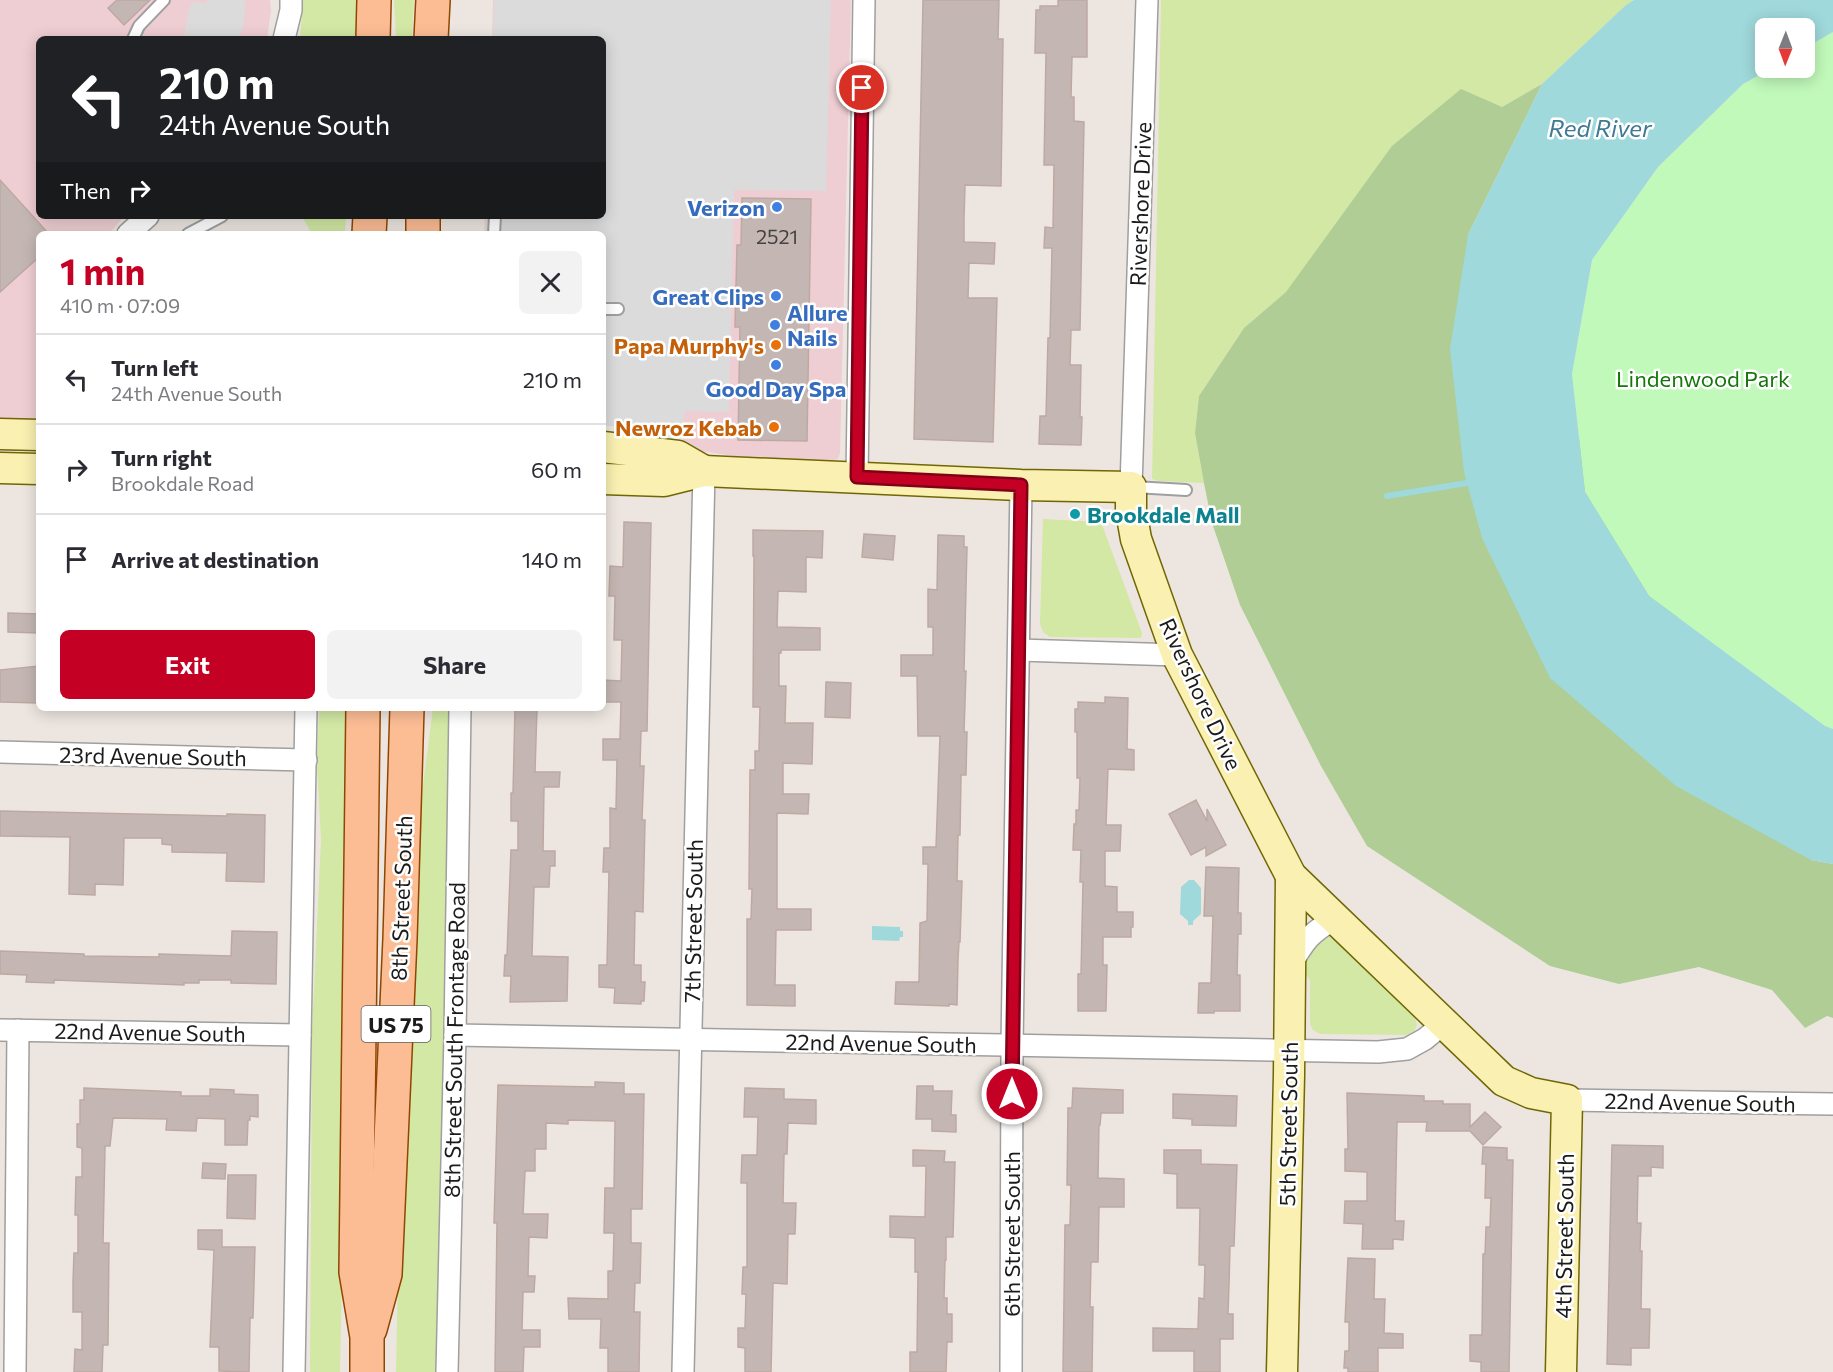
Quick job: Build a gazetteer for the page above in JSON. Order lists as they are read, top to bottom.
{
  "streets": {
    "main road": ["8th Street South", "US 75"],
    "street": [
      "Rivershore Drive",
      "23rd Avenue South",
      "7th Street South",
      "22nd Avenue South",
      "8th Street South Frontage Road",
      "5th Street South",
      "6th Street South",
      "4th Street South"
    ]
  },
  "crossings": [
    ["Rivershore Drive", "22nd Avenue South"],
    ["Rivershore Drive", "5th Street South"],
    ["Rivershore Drive", "4th Street South"],
    ["7th Street South", "22nd Avenue South"],
    ["22nd Avenue South", "8th Street South Frontage Road"],
    ["22nd Avenue South", "5th Street South"],
    ["22nd Avenue South", "6th Street South"],
    ["22nd Avenue South", "4th Street South"]
  ],
  "water": ["Red River"],
  "parks": ["Lindenwood Park"],
  "places": [
    "Verizon",
    "Great Clips",
    "Allure Nails",
    "Papa Murphy's",
    "Good Day Spa",
    "Newroz Kebab",
    "Brookdale Mall"
  ],
  "house_numbers": ["2521"],
  "north": "bottom",
  "page": {
    "turn": ["210 m", "24th Avenue South"],
    "then": "Then",
    "heading": ["1 min", "410 m · 07:09"],
    "list": [
      {
        "name": "Turn left",
        "note": "24th Avenue South",
        "value": "210 m"
      },
      {
        "name": "Turn right",
        "note": "Brookdale Road",
        "value": "60 m"
      },
      {
        "name": "Arrive at destination",
        "value": "140 m"
      }
    ],
    "buttons": ["Exit", "Share"]
  }
}
